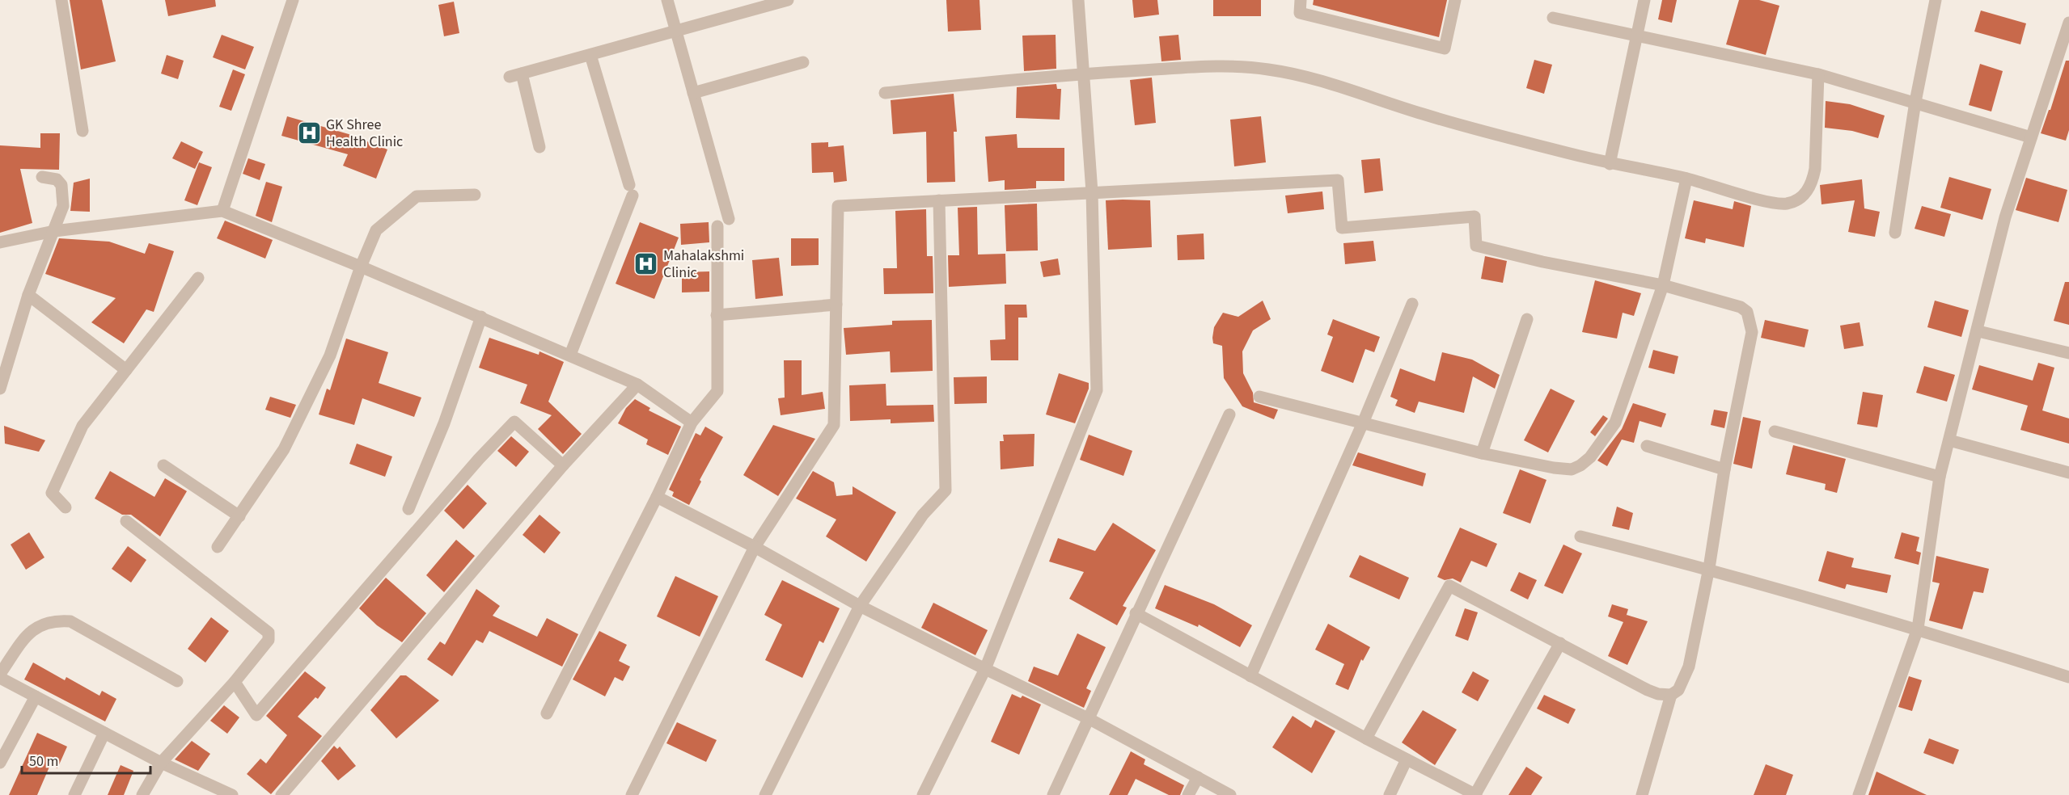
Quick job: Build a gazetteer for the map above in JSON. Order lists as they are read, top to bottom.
{
  "places": {
    "hospital": ["GK Shree Health Clinic", "Mahalakshmi Clinic"]
  },
  "scale_bar": "50 m"
}
